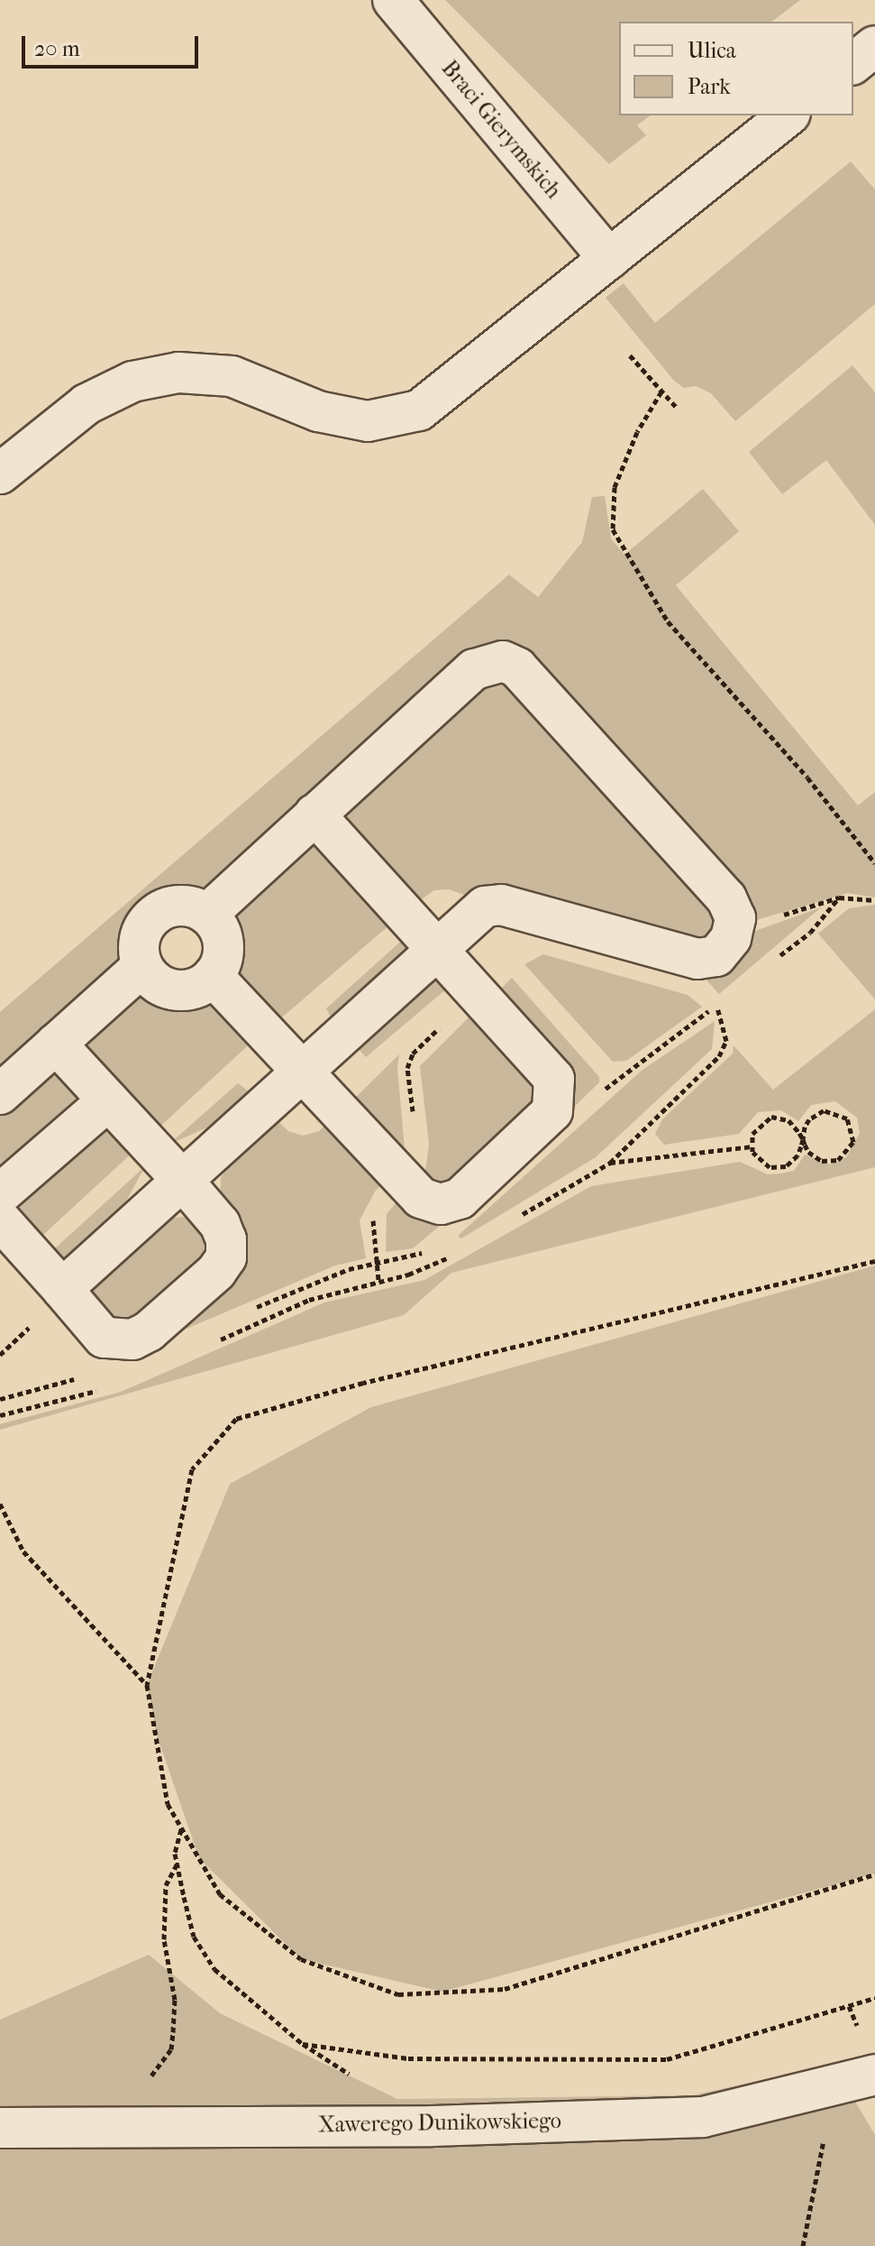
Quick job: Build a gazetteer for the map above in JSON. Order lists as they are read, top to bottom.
{
  "streets": {
    "street": ["Braci Gierymskich", "Xawerego Dunikowskiego"]
  },
  "legend": ["Ulica", "Park"],
  "scale_bar": "20 m"
}
